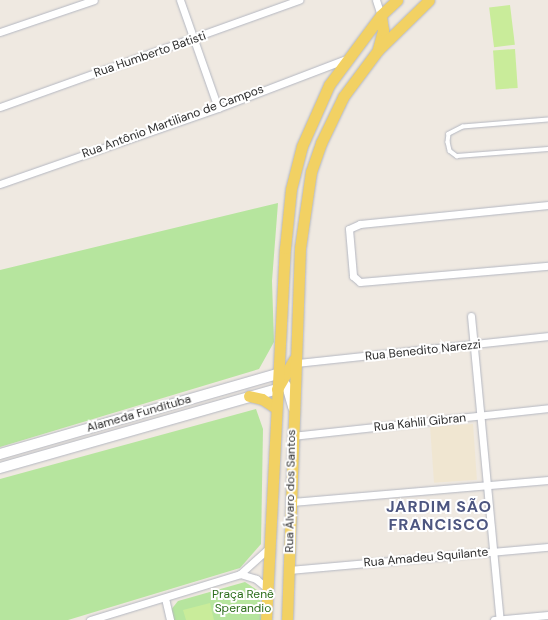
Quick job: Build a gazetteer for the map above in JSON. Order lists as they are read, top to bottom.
{
  "streets": {
    "main road": ["Alameda Fundituba", "Rua Álvaro dos Santos"],
    "street": [
      "Rua Humberto Batisti",
      "Rua Antônio Martiliano de Campos",
      "Rua Benedito Narezzi",
      "Rua Kahlil Gibran",
      "Rua Amadeu Squilante"
    ]
  },
  "crossings": [
    ["Rua Benedito Narezzi", "Rua Álvaro dos Santos"],
    ["Rua Kahlil Gibran", "Rua Álvaro dos Santos"],
    ["Rua Álvaro dos Santos", "Rua Amadeu Squilante"]
  ],
  "districts": ["JARDIM SÃO FRANCISCO"],
  "parks": ["Praça Renê Sperandio"]
}
